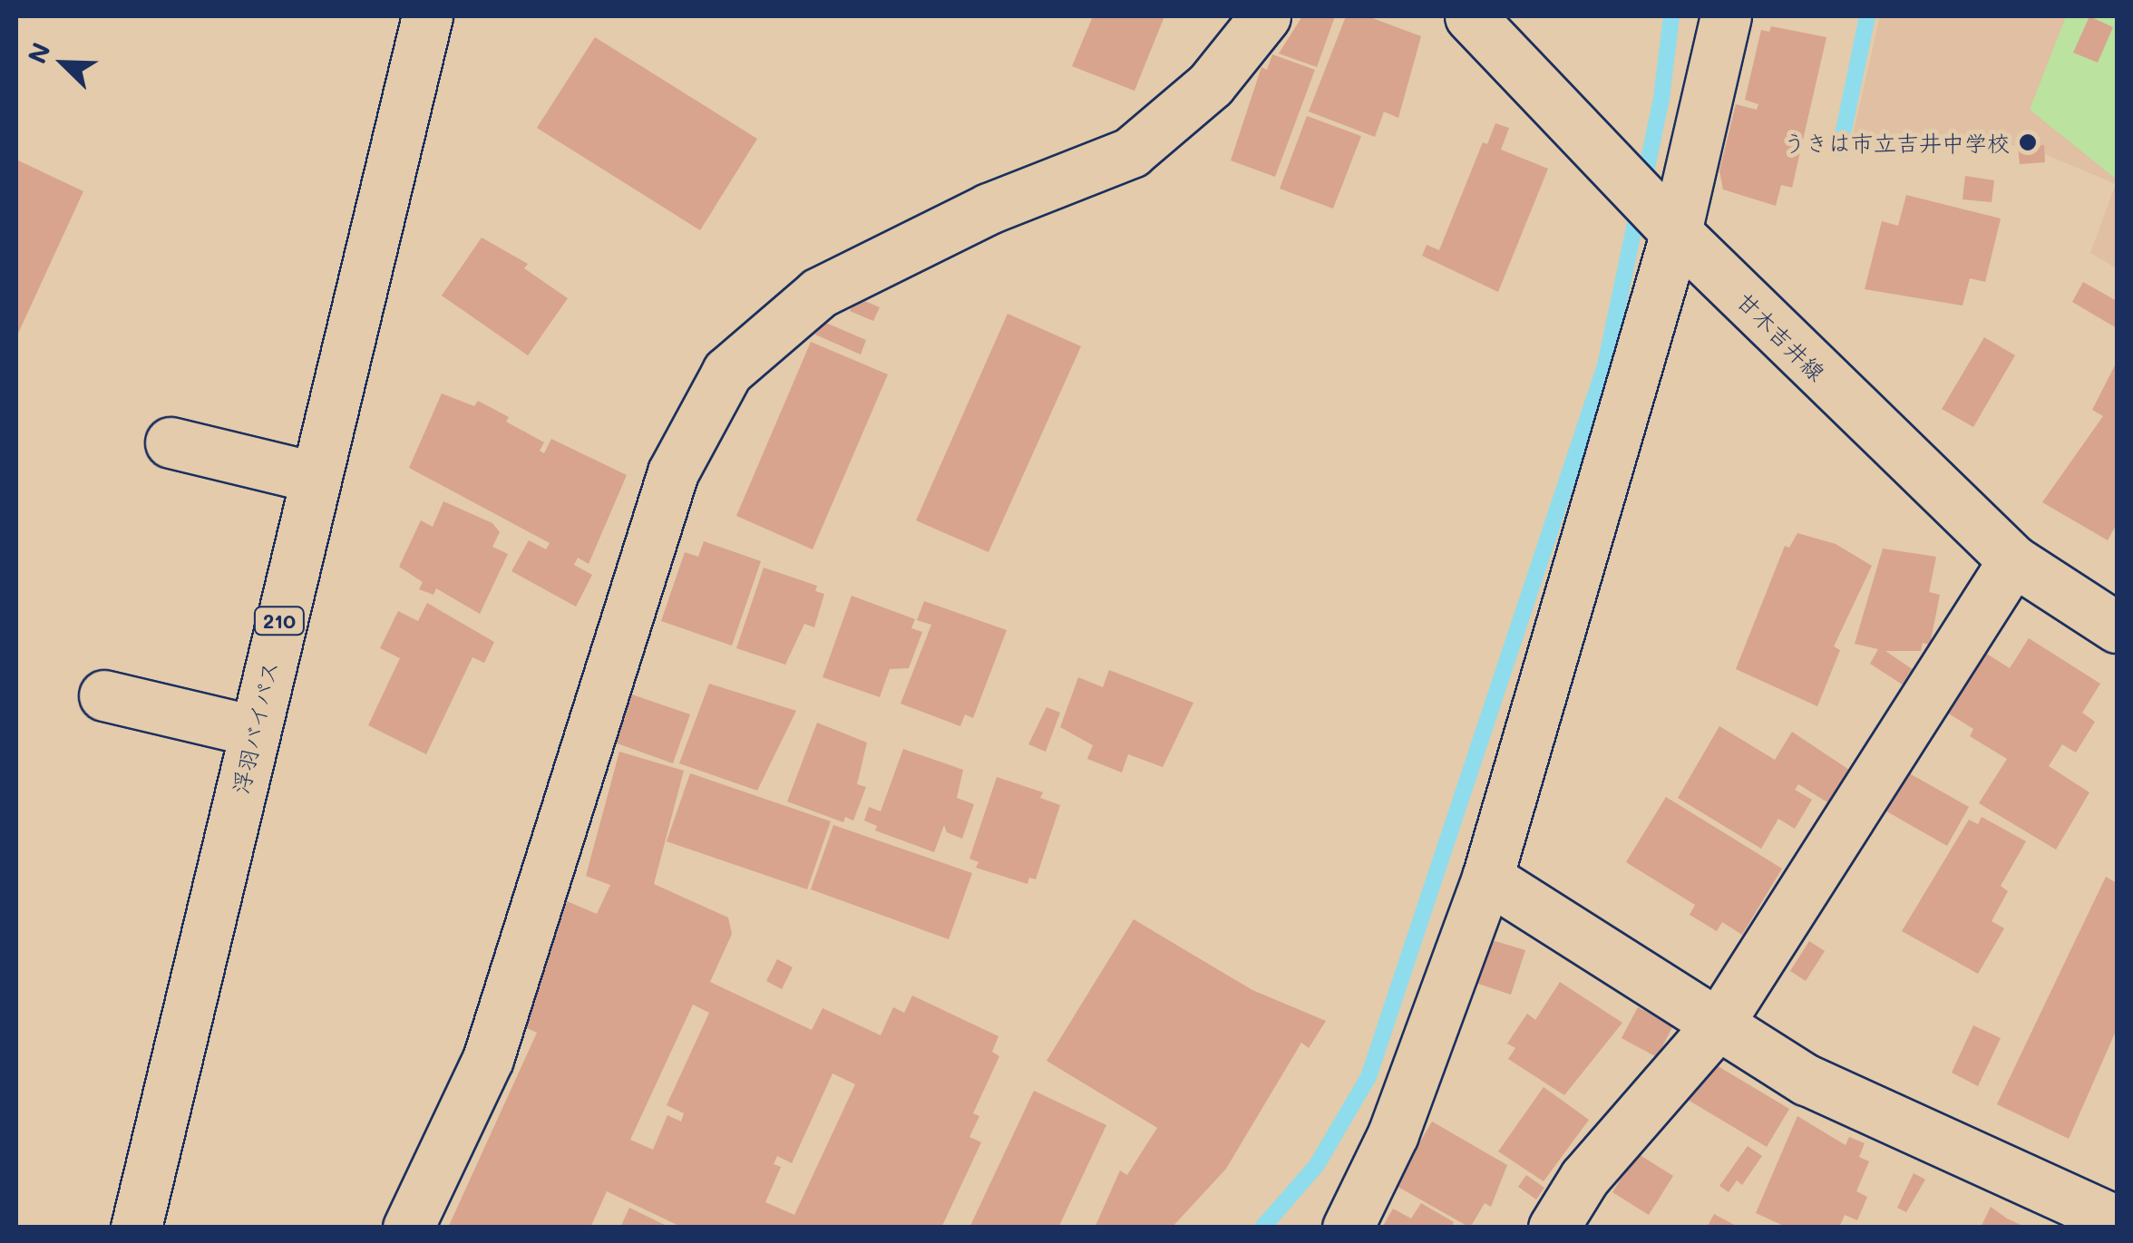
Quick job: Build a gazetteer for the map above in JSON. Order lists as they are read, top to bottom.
{
  "streets": {
    "main road": ["甘木吉井線", "210", "浮羽バイパス"]
  },
  "places": ["うきは市立吉井中学校"],
  "north": "top left"
}
